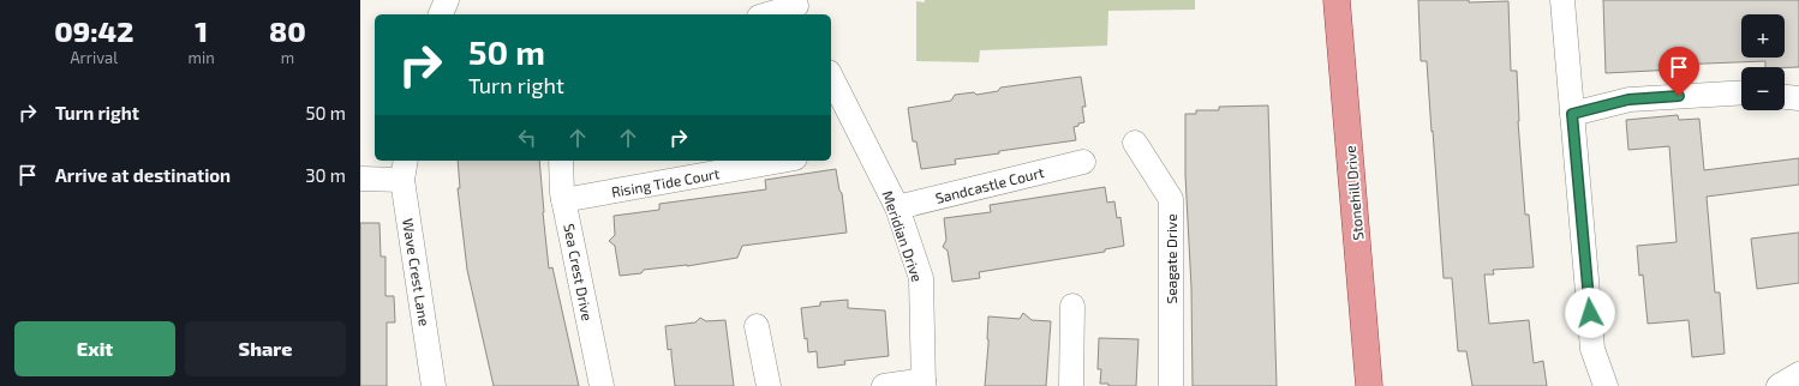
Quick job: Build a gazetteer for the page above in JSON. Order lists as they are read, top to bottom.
{
  "streets": {
    "main road": ["Stonehill Drive"],
    "street": [
      "Rising Tide Court",
      "Sandcastle Court",
      "Meridian Drive",
      "Seagate Drive",
      "Wave Crest Lane",
      "Sea Crest Drive"
    ]
  },
  "crossings": [
    ["Rising Tide Court", "Sea Crest Drive"],
    ["Sandcastle Court", "Meridian Drive"]
  ],
  "page": {
    "eta": [
      "09:42",
      "Arrival",
      "1",
      "min",
      "80",
      "m"
    ],
    "map_buttons": ["+", "−"],
    "turn": ["50 m", "Turn right"],
    "list": [
      {
        "name": "Turn right",
        "value": "50 m"
      },
      {
        "name": "Arrive at destination",
        "value": "30 m"
      }
    ],
    "buttons": ["Exit", "Share"]
  }
}
